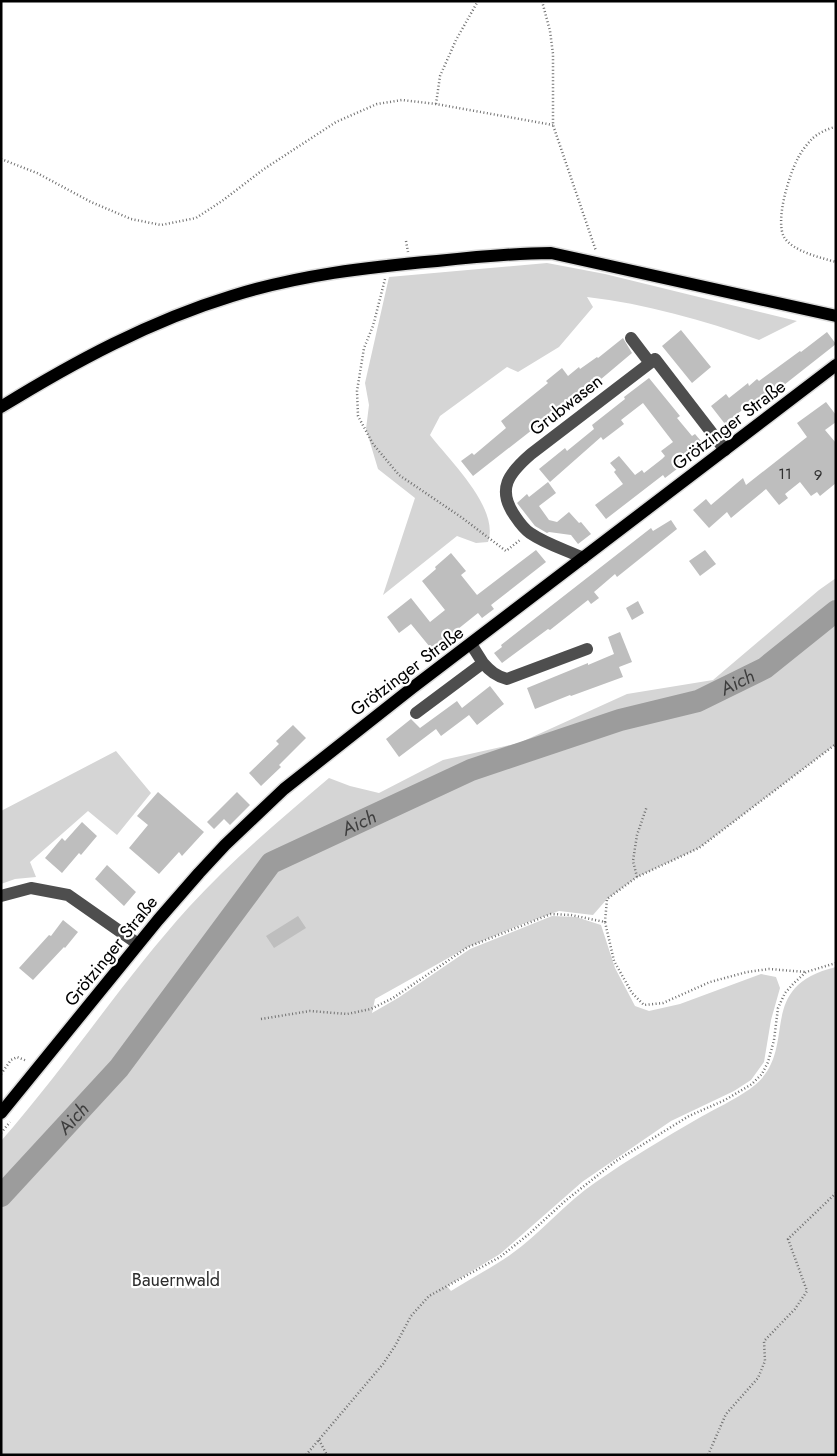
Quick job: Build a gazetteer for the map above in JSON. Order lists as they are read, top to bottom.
{
  "streets": {
    "main road": ["Grötzinger Straße"],
    "street": ["Grubwasen"]
  },
  "crossings": [
    ["Grubwasen", "Grötzinger Straße"]
  ],
  "water": ["Aich"],
  "parks": ["Bauernwald"],
  "house_numbers": ["11", "9"]
}
